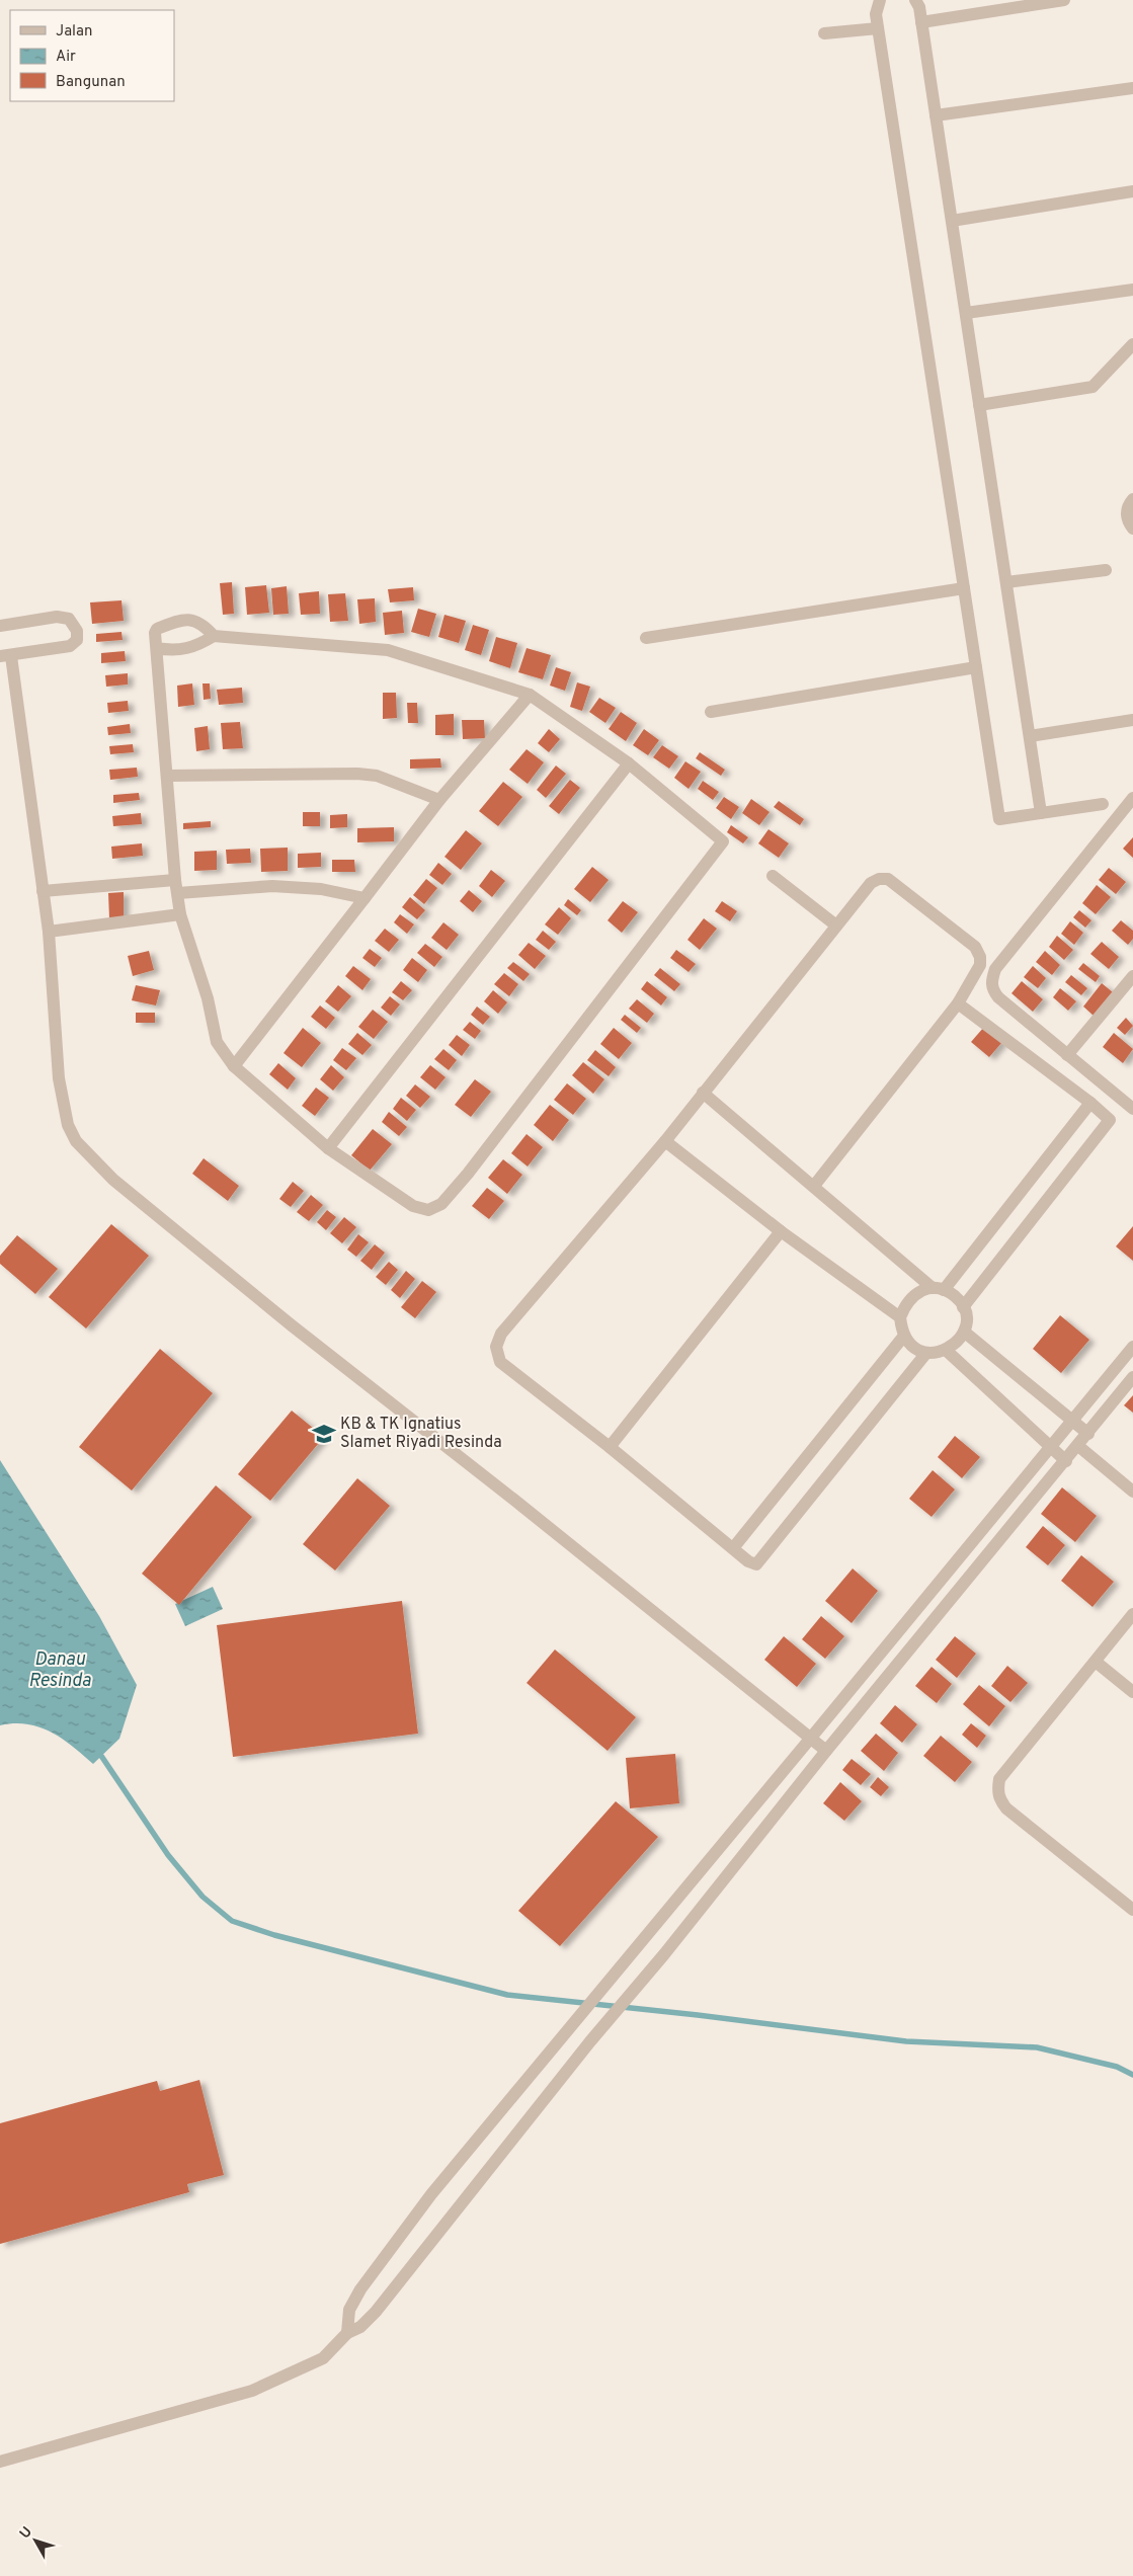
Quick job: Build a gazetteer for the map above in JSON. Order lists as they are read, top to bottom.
{
  "water": ["Danau Resinda"],
  "places": {
    "school or university": ["KB & TK Ignatius Slamet Riyadi Resinda"]
  },
  "legend": ["Jalan", "Air", "Bangunan"],
  "north": "top left"
}
